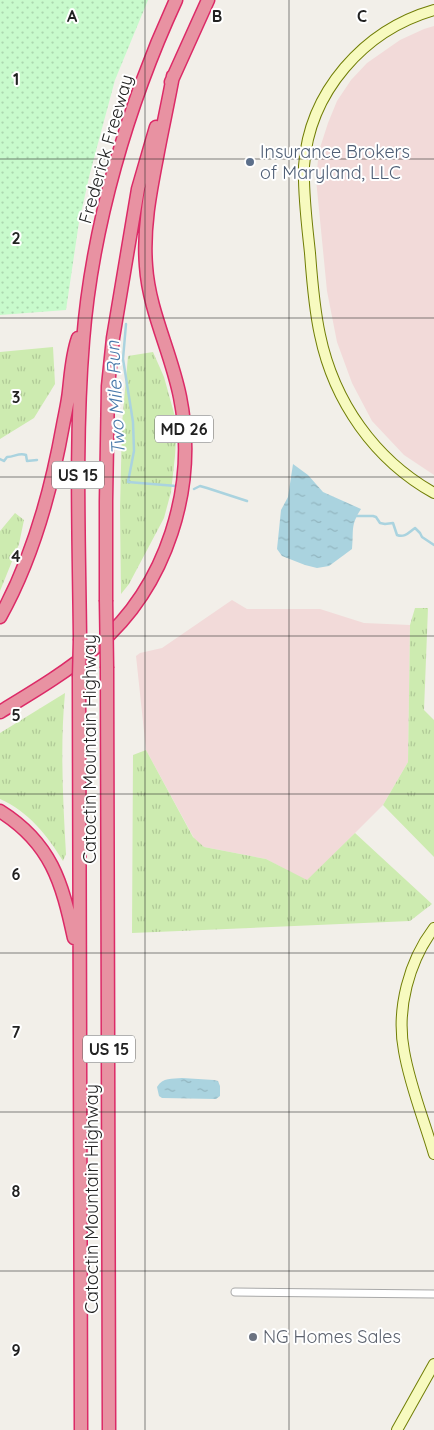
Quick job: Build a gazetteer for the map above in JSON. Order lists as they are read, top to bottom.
{
  "streets": {
    "highway": [
      "Frederick Freeway",
      "MD 26",
      "US 15",
      "Catoctin Mountain Highway"
    ]
  },
  "crossings": [
    ["Frederick Freeway", "Catoctin Mountain Highway"],
    ["MD 26", "US 15"],
    ["MD 26", "Catoctin Mountain Highway"],
    ["US 15", "Catoctin Mountain Highway"]
  ],
  "water": ["Two Mile Run"],
  "places": ["Insurance Brokers of Maryland, LLC", "NG Homes Sales"],
  "grid": {
    "columns": ["A", "B", "C"],
    "rows": [
      "1",
      "2",
      "3",
      "4",
      "5",
      "6",
      "7",
      "8",
      "9"
    ]
  }
}
